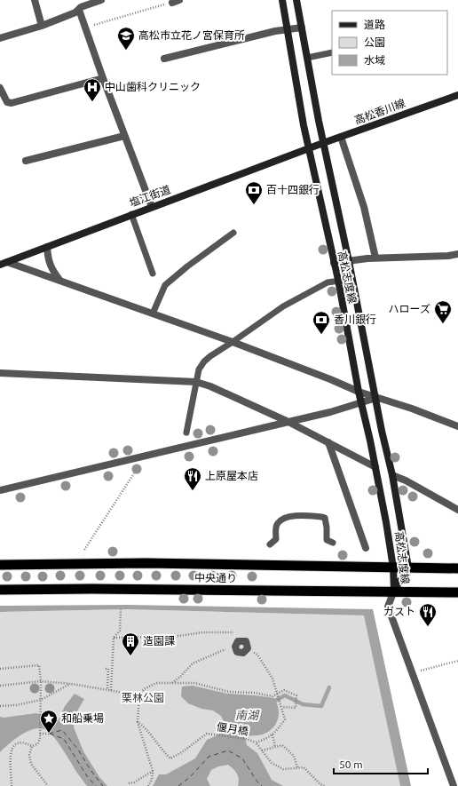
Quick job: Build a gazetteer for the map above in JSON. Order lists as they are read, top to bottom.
{
  "streets": {
    "highway": ["中央通り"],
    "main road": ["高松香川線", "塩江街道", "高松志度線"],
    "path": ["偃月橋"]
  },
  "crossings": [
    ["高松香川線", "塩江街道"],
    ["高松香川線", "高松志度線"],
    ["塩江街道", "高松志度線"],
    ["高松志度線", "中央通り"]
  ],
  "water": ["南湖"],
  "parks": ["栗林公園"],
  "places": {
    "school or university": ["高松市立花ノ宮保育所"],
    "hospital": ["中山歯科クリニック"],
    "bank": ["百十四銀行", "香川銀行"],
    "supermarket": ["ハローズ"],
    "restaurant": ["上原屋本店", "ガスト"],
    "building": ["造園課"],
    "place": ["和船乗場"]
  },
  "legend": ["道路", "公園", "水域"],
  "scale_bar": "50 m"
}
